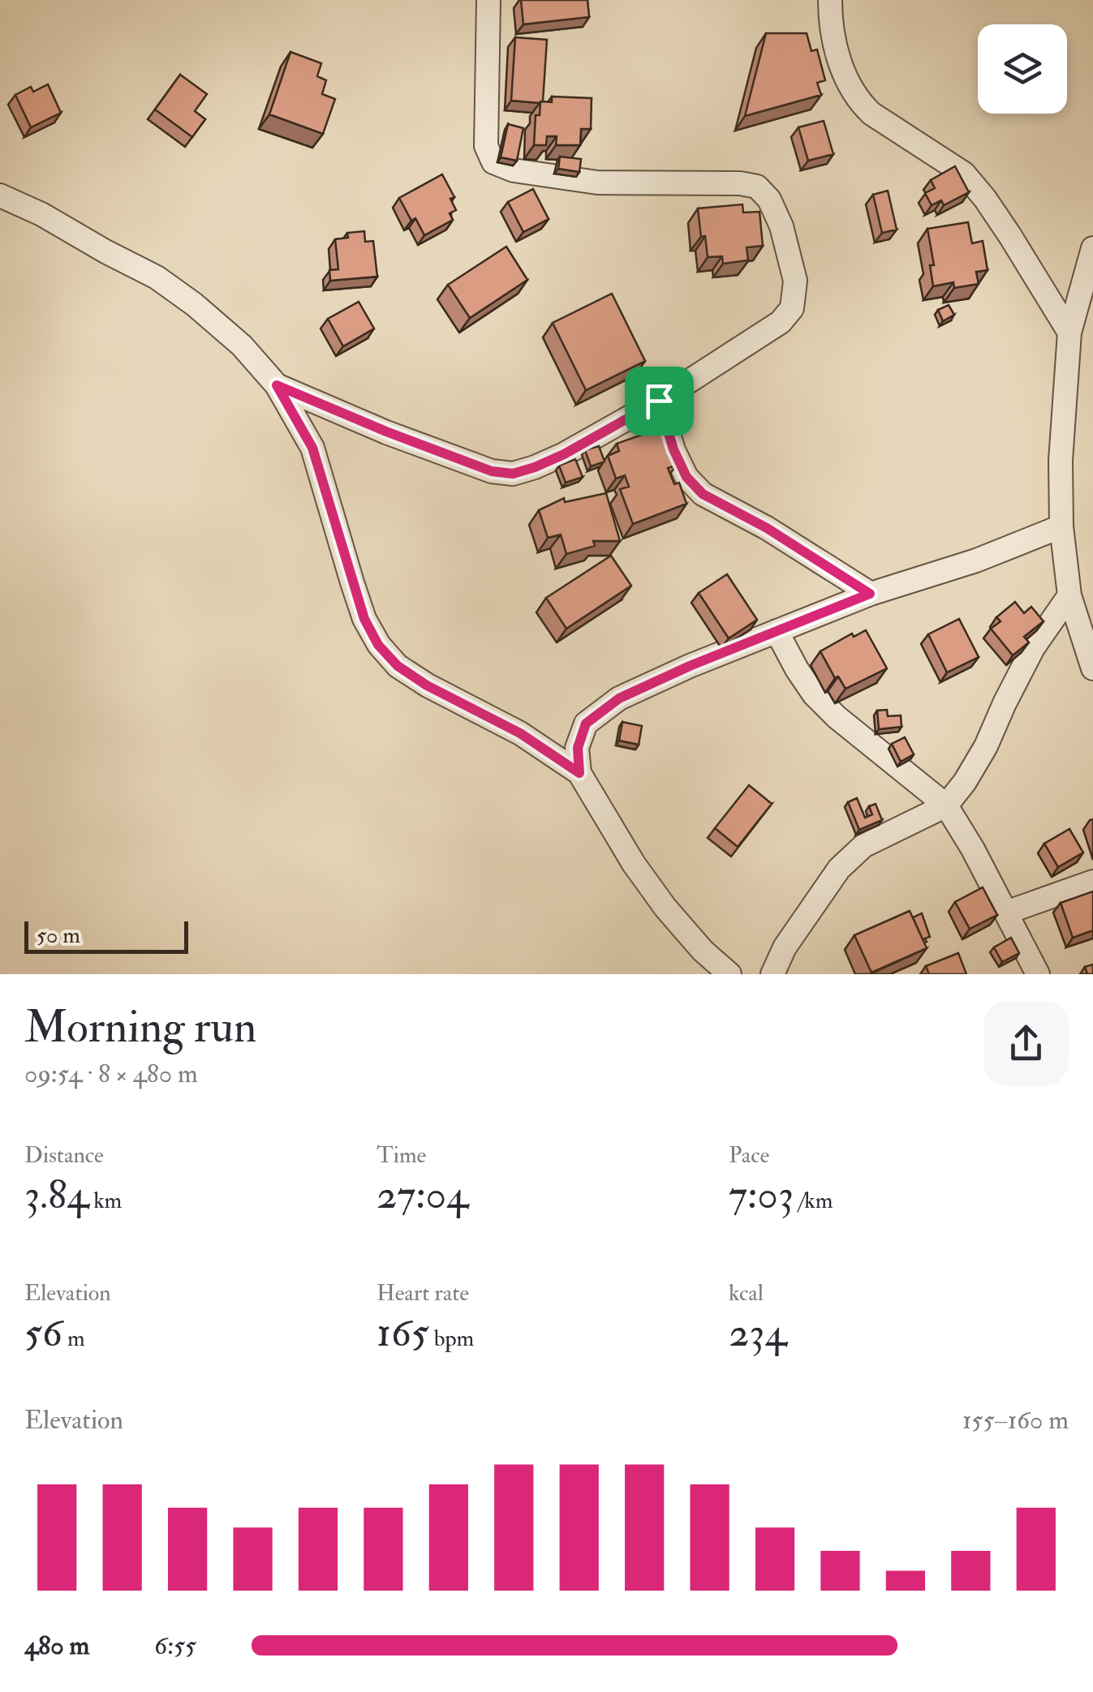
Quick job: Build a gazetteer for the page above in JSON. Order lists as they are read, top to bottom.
{
  "scale_bar": "50 m",
  "page": {
    "scale": "50 m",
    "heading": ["Morning run", "09:54 · 8 × 480 m"],
    "stats": [
      ["Distance", "3.84 km"],
      ["Time", "27:04"],
      ["Pace", "7:03 /km"],
      ["Elevation", "56 m"],
      ["Heart rate", "165 bpm"],
      ["kcal", "234"]
    ],
    "chart": ["Elevation", "155–160 m"],
    "list": [
      {
        "name": "480 m",
        "note": "6:55"
      }
    ]
  }
}
